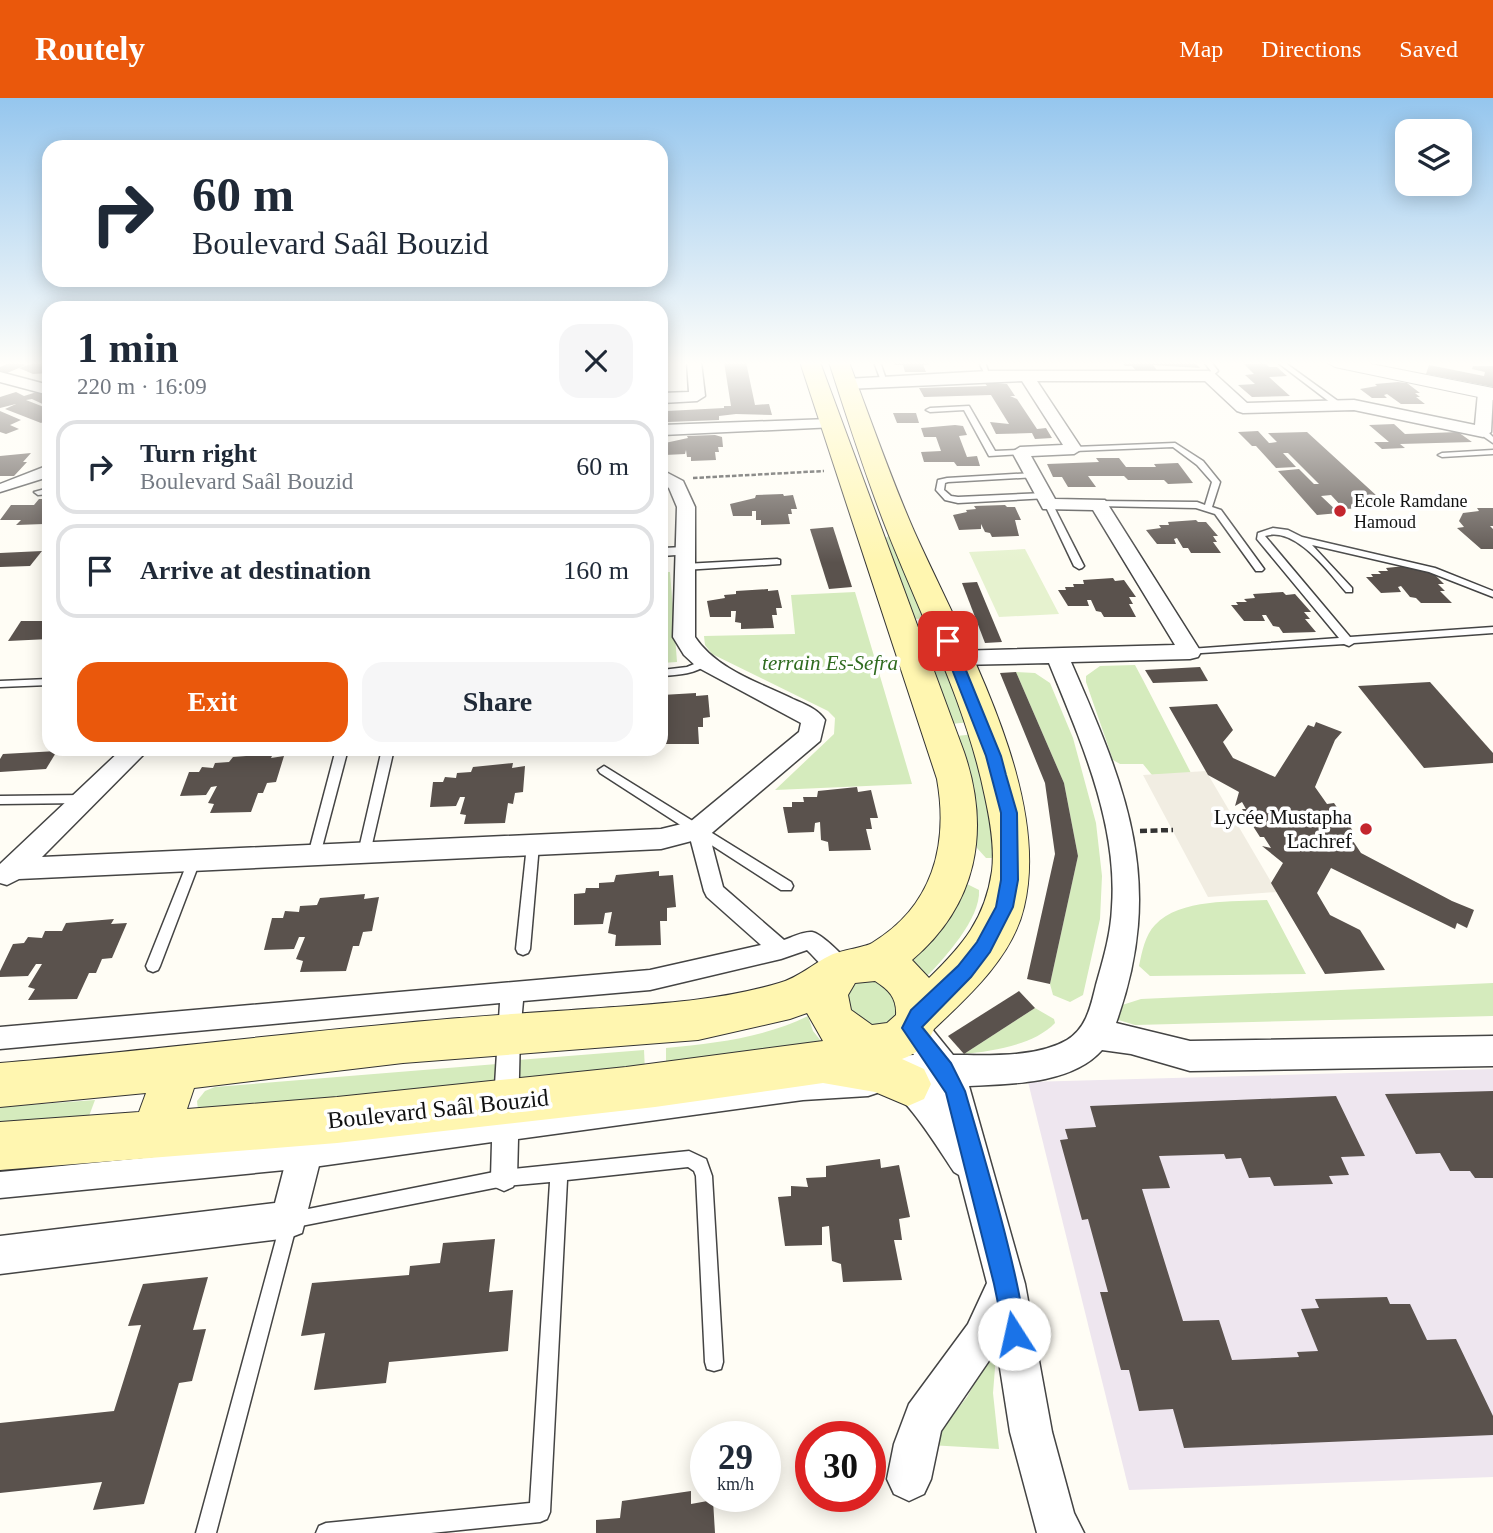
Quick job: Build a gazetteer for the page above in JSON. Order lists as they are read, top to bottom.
{
  "streets": {
    "main road": ["Boulevard Saâl Bouzid"]
  },
  "parks": ["terrain Es-Sefra"],
  "places": ["Ecole Ramdane Hamoud", "Lycée Mustapha Lachref"],
  "page": {
    "header": "Routely",
    "nav": ["Map", "Directions", "Saved"],
    "turn": ["60 m", "Boulevard Saâl Bouzid"],
    "heading": ["1 min", "220 m · 16:09"],
    "list": [
      {
        "name": "Turn right",
        "note": "Boulevard Saâl Bouzid",
        "value": "60 m"
      },
      {
        "name": "Arrive at destination",
        "value": "160 m"
      }
    ],
    "buttons": ["Exit", "Share"],
    "speed": "29 km/h",
    "limit": "30"
  }
}
